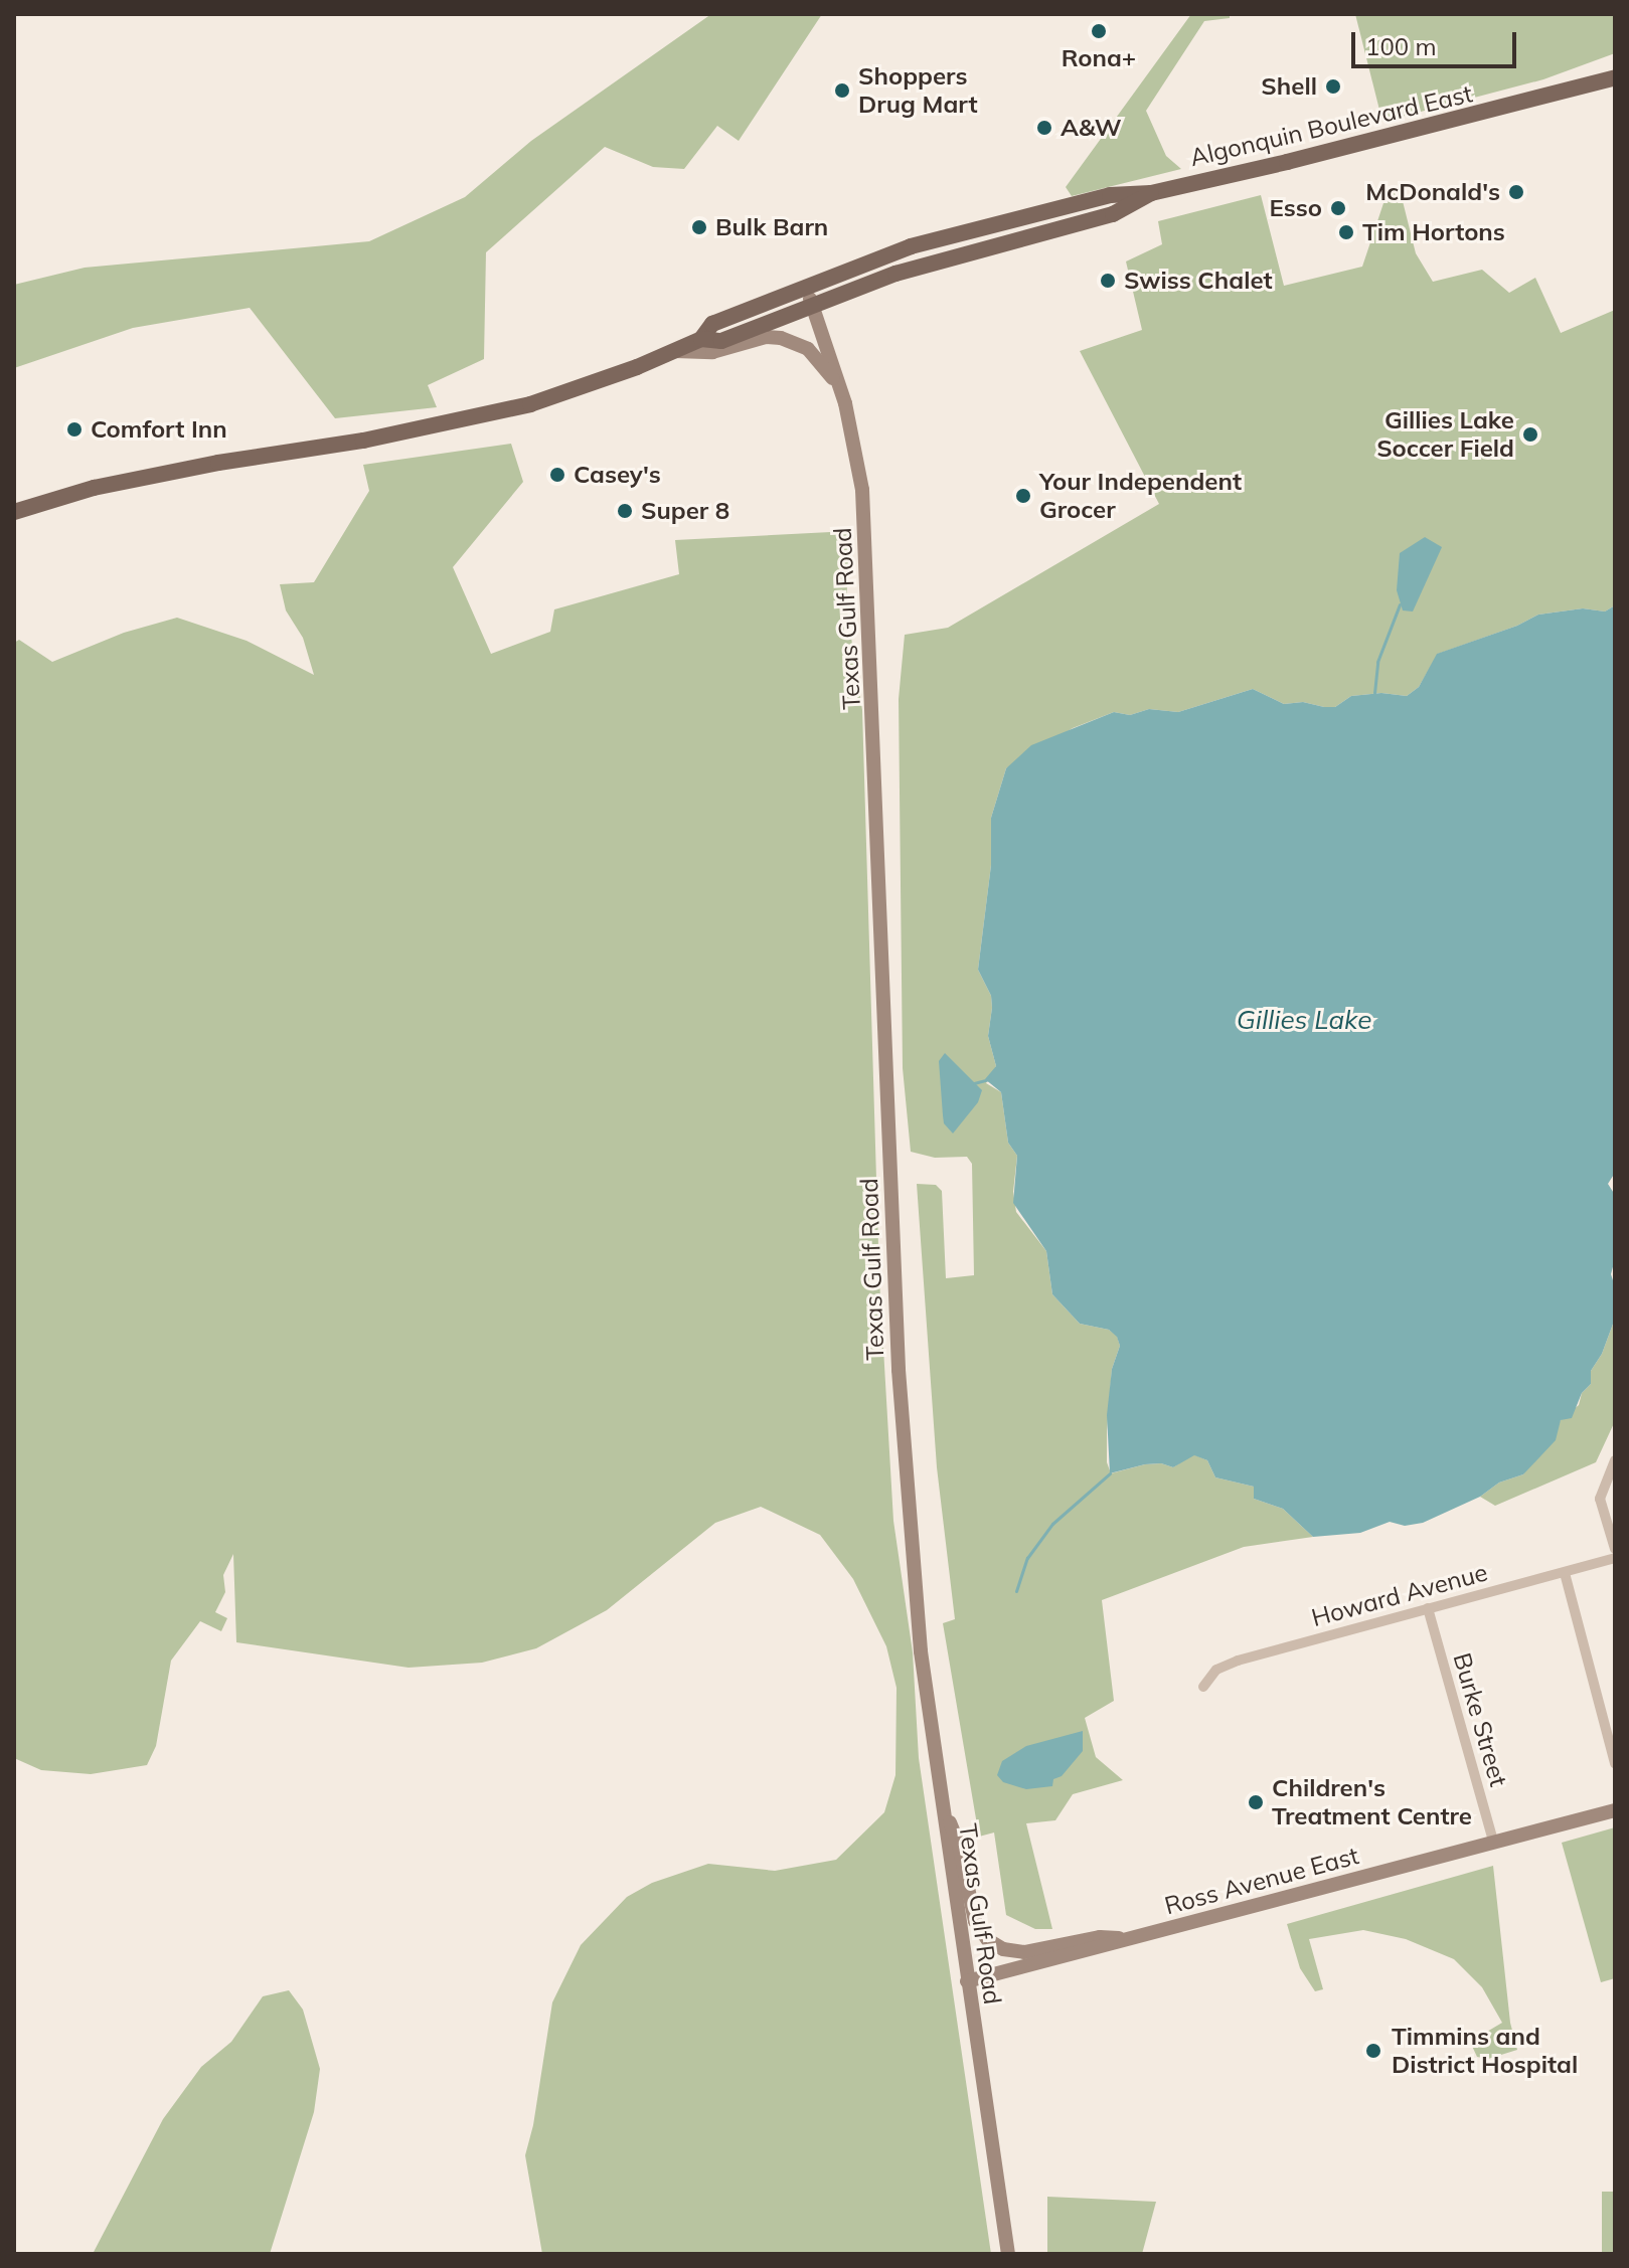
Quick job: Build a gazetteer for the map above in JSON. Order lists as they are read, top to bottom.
{
  "streets": {
    "main road": ["Algonquin Boulevard East", "Texas Gulf Road", "Ross Avenue East"],
    "street": ["Howard Avenue", "Burke Street"]
  },
  "crossings": [
    ["Algonquin Boulevard East", "Texas Gulf Road"],
    ["Texas Gulf Road", "Ross Avenue East"],
    ["Howard Avenue", "Burke Street"],
    ["Burke Street", "Ross Avenue East"]
  ],
  "water": ["Gillies Lake"],
  "places": [
    "Rona+",
    "Shell",
    "Shoppers Drug Mart",
    "A&W",
    "McDonald's",
    "Esso",
    "Bulk Barn",
    "Tim Hortons",
    "Swiss Chalet",
    "Comfort Inn",
    "Gillies Lake Soccer Field",
    "Casey's",
    "Your Independent Grocer",
    "Super 8",
    "Children's Treatment Centre",
    "Timmins and District Hospital"
  ],
  "scale_bar": "100 m"
}
